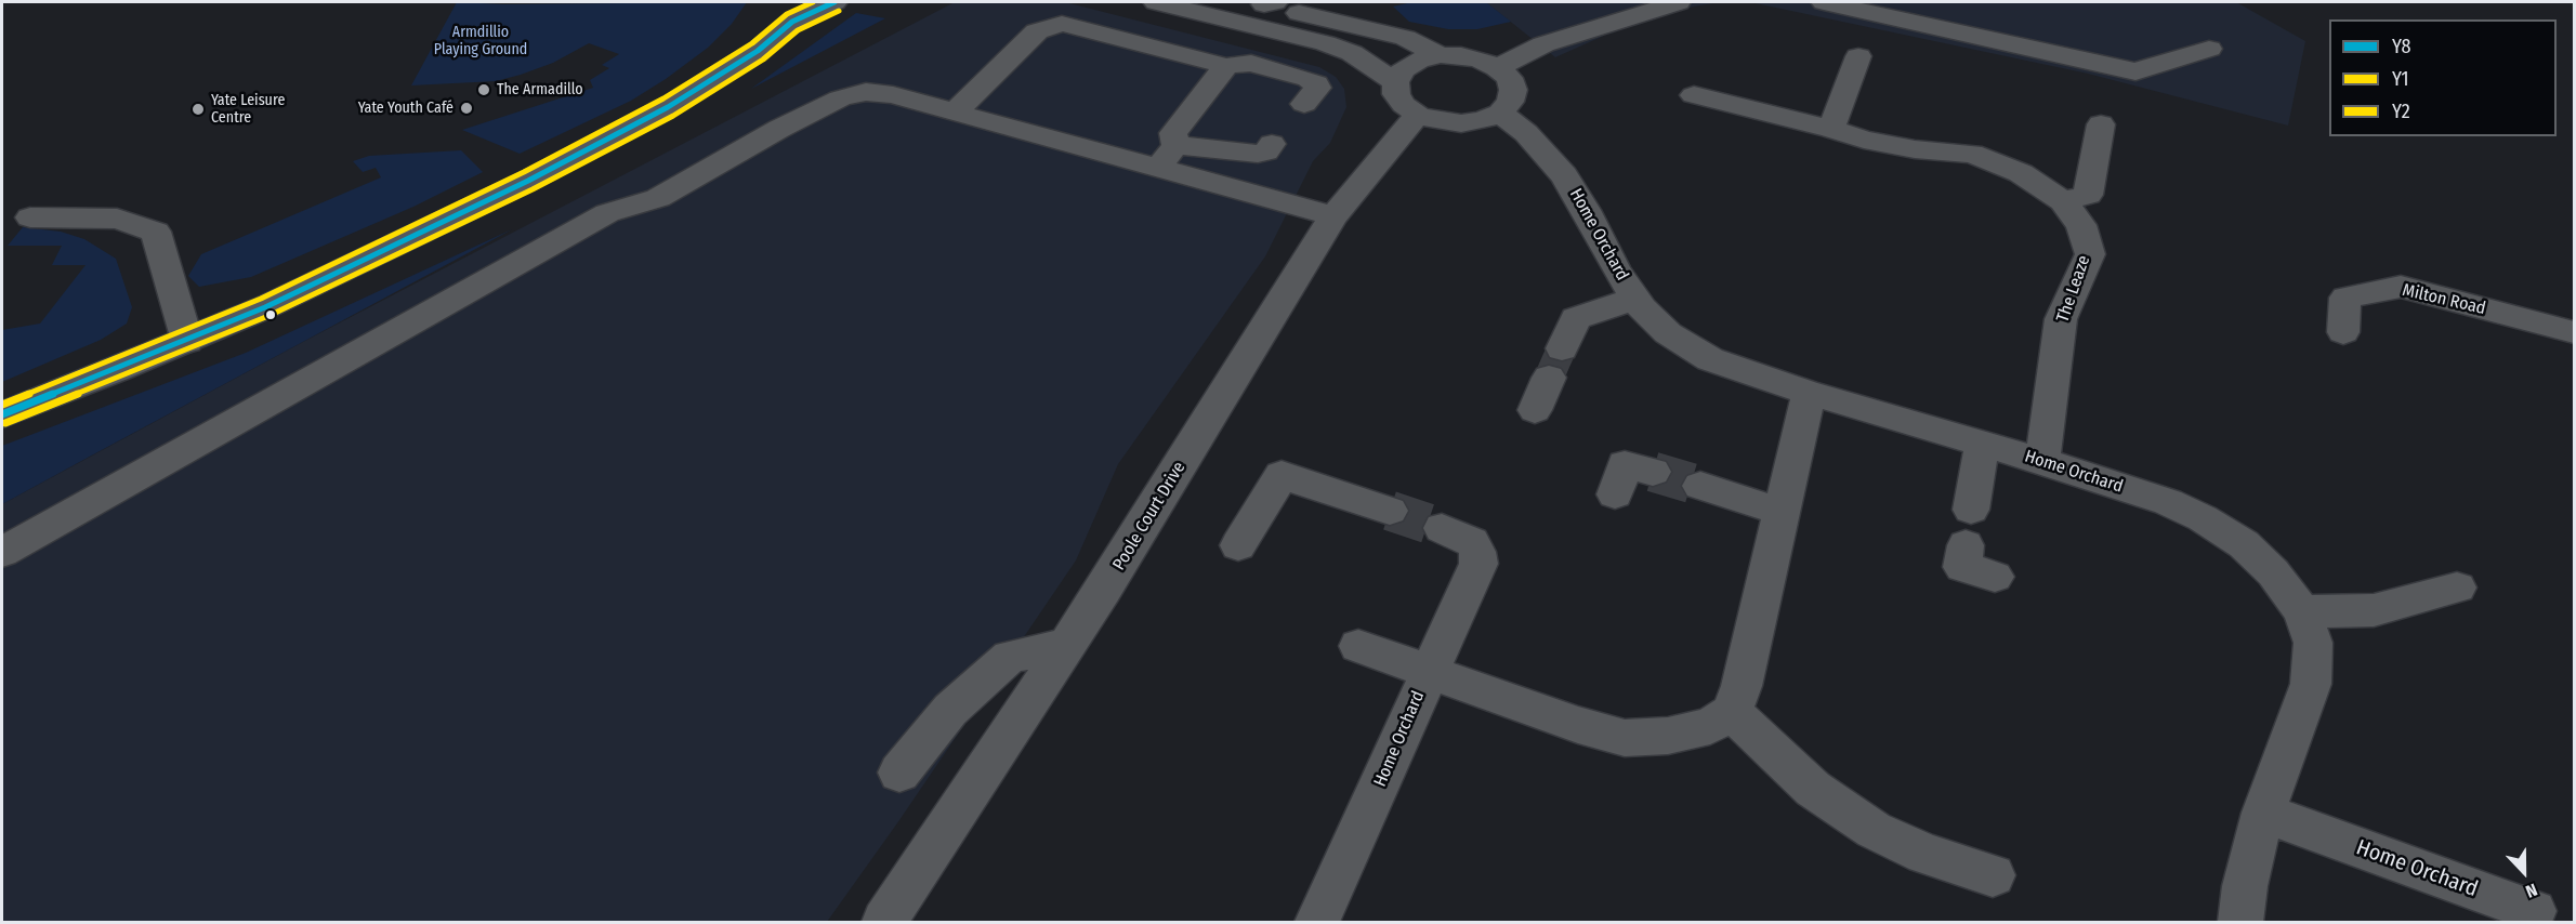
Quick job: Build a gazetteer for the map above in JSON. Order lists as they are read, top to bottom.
{
  "streets": {
    "street": [
      "Home Orchard",
      "The Leaze",
      "Milton Road",
      "Poole Court Drive"
    ]
  },
  "crossings": [
    ["Home Orchard", "The Leaze"],
    ["Home Orchard", "Poole Court Drive"]
  ],
  "parks": ["Armdillio Playing Ground"],
  "places": ["The Armadillo", "Yate Youth Café", "Yate Leisure Centre"],
  "lines": ["transit line Y8", "transit line Y2", "transit line Y1"],
  "legend": ["Y8", "Y1", "Y2"],
  "north": "bottom"
}
